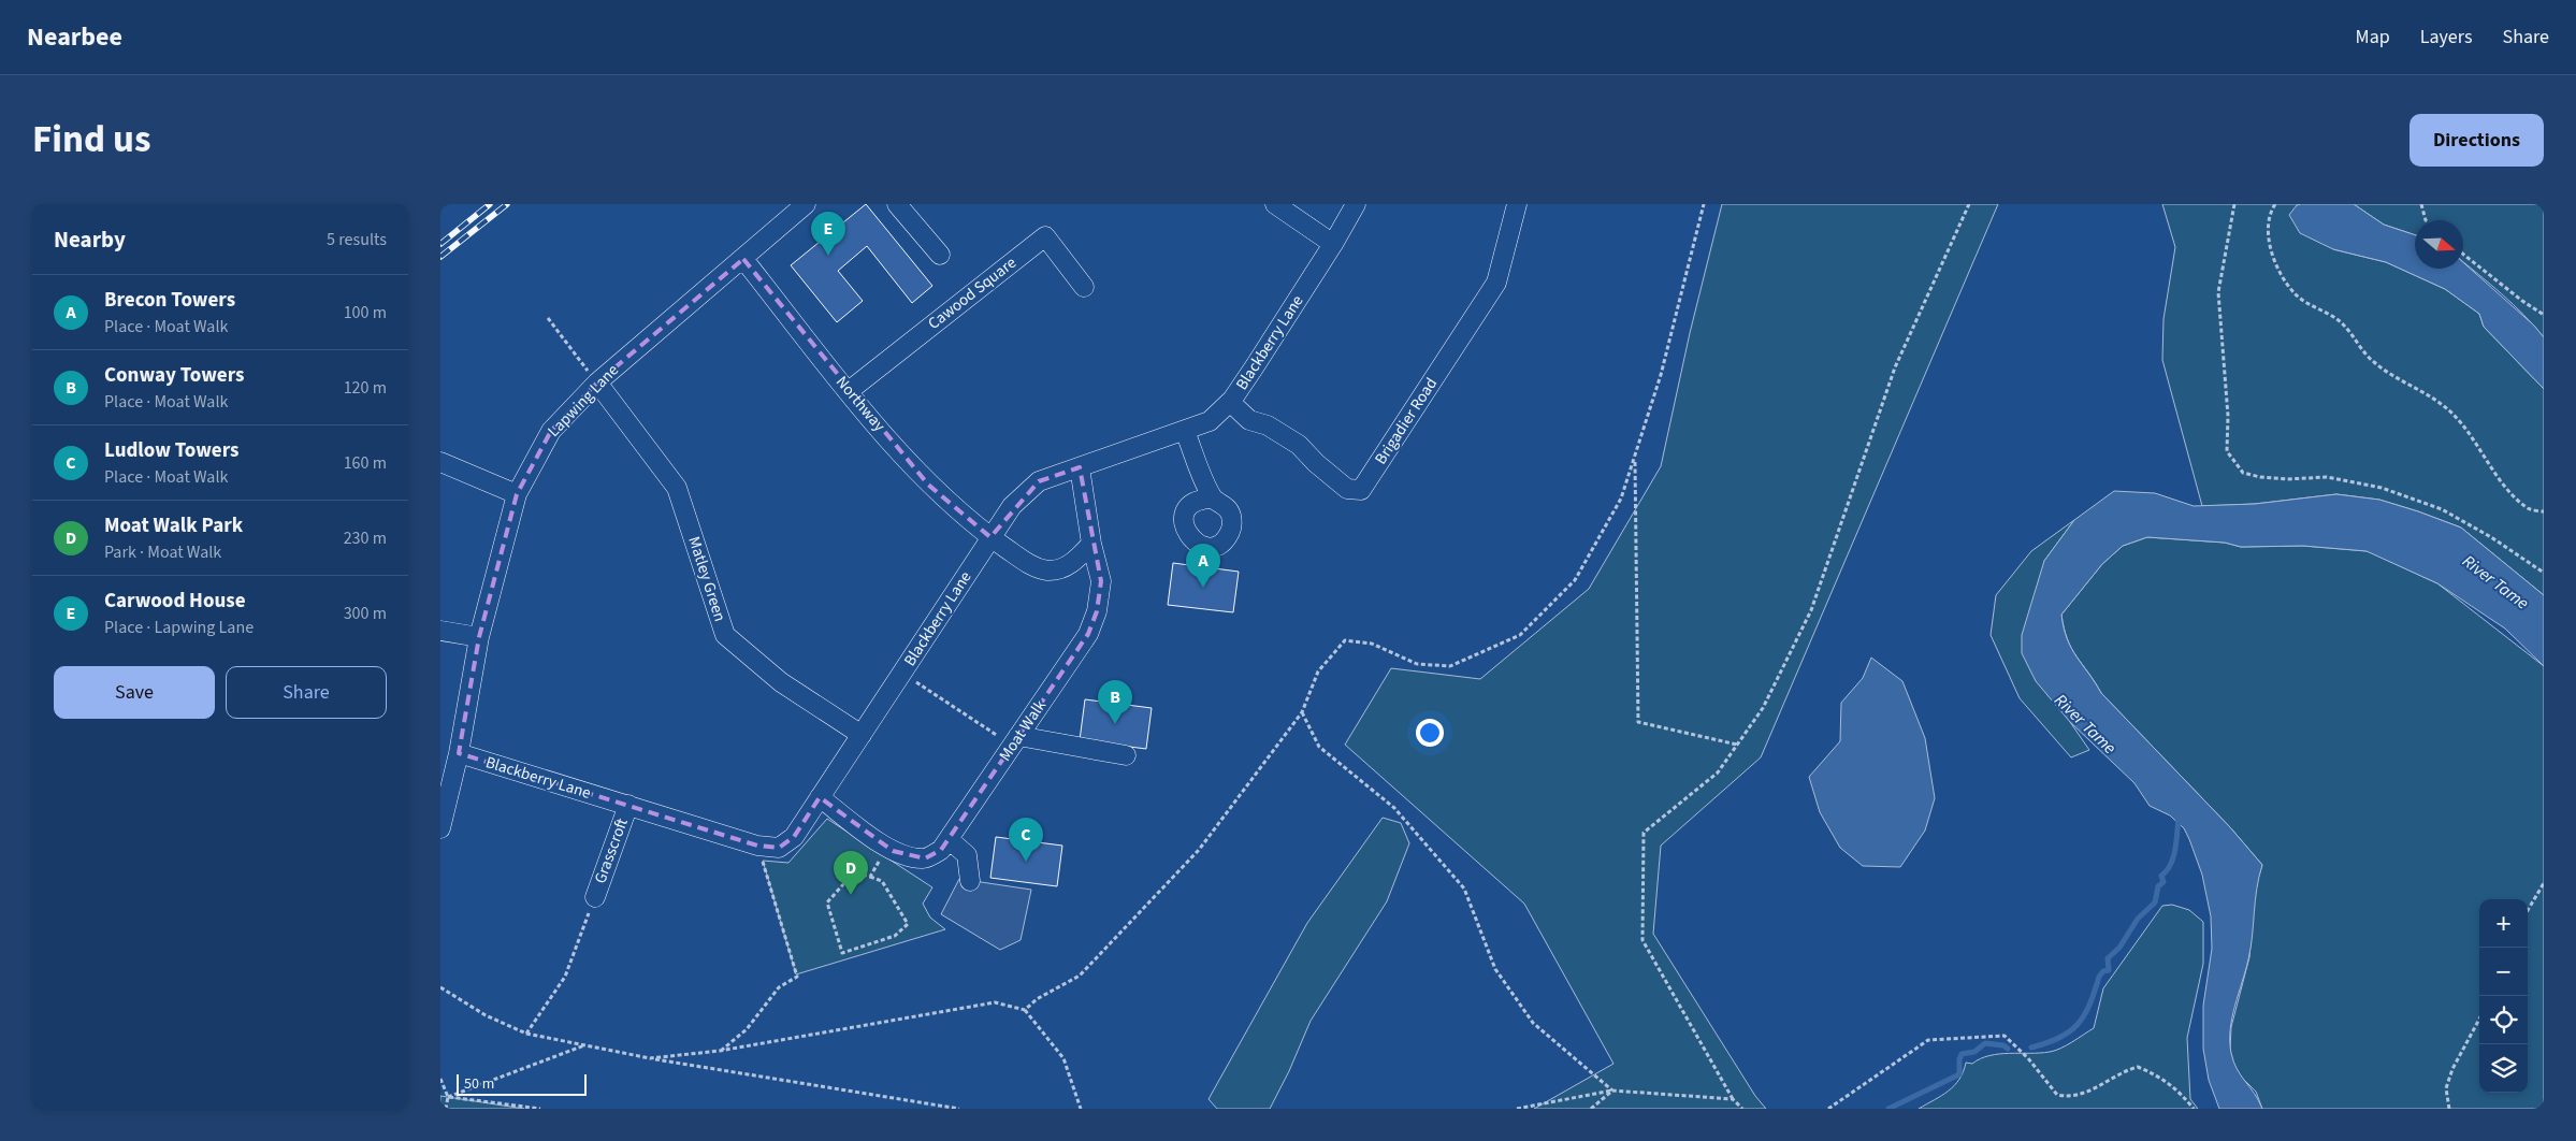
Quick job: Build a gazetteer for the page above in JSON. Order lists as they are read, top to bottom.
{
  "streets": {
    "street": [
      "Cawood Square",
      "Blackberry Lane",
      "Lapwing Lane",
      "Northway",
      "Brigadier Road",
      "Matley Green",
      "Moat Walk",
      "Grasscroft"
    ]
  },
  "crossings": [
    ["Cawood Square", "Northway"],
    ["Blackberry Lane", "Lapwing Lane"],
    ["Blackberry Lane", "Northway"],
    ["Blackberry Lane", "Brigadier Road"],
    ["Blackberry Lane", "Matley Green"],
    ["Blackberry Lane", "Moat Walk"],
    ["Blackberry Lane", "Grasscroft"],
    ["Lapwing Lane", "Northway"],
    ["Lapwing Lane", "Matley Green"],
    ["Northway", "Moat Walk"]
  ],
  "water": ["River Tame"],
  "scale_bar": "50 m",
  "north": "right",
  "page": {
    "header": "Nearbee",
    "nav": ["Map", "Layers", "Share"],
    "title": "Find us",
    "buttons": [
      "Directions",
      ["Save", "Share"]
    ],
    "heading": ["Nearby", "5 results"],
    "pins": [
      "E",
      "A",
      "B",
      "C",
      "D"
    ],
    "list": [
      {
        "mark": "A",
        "name": "Brecon Towers",
        "note": "Place · Moat Walk",
        "value": "100 m"
      },
      {
        "mark": "B",
        "name": "Conway Towers",
        "note": "Place · Moat Walk",
        "value": "120 m"
      },
      {
        "mark": "C",
        "name": "Ludlow Towers",
        "note": "Place · Moat Walk",
        "value": "160 m"
      },
      {
        "mark": "D",
        "name": "Moat Walk Park",
        "note": "Park · Moat Walk",
        "value": "230 m"
      },
      {
        "mark": "E",
        "name": "Carwood House",
        "note": "Place · Lapwing Lane",
        "value": "300 m"
      }
    ],
    "map_buttons": ["+", "−"],
    "scale": "50 m"
  }
}
